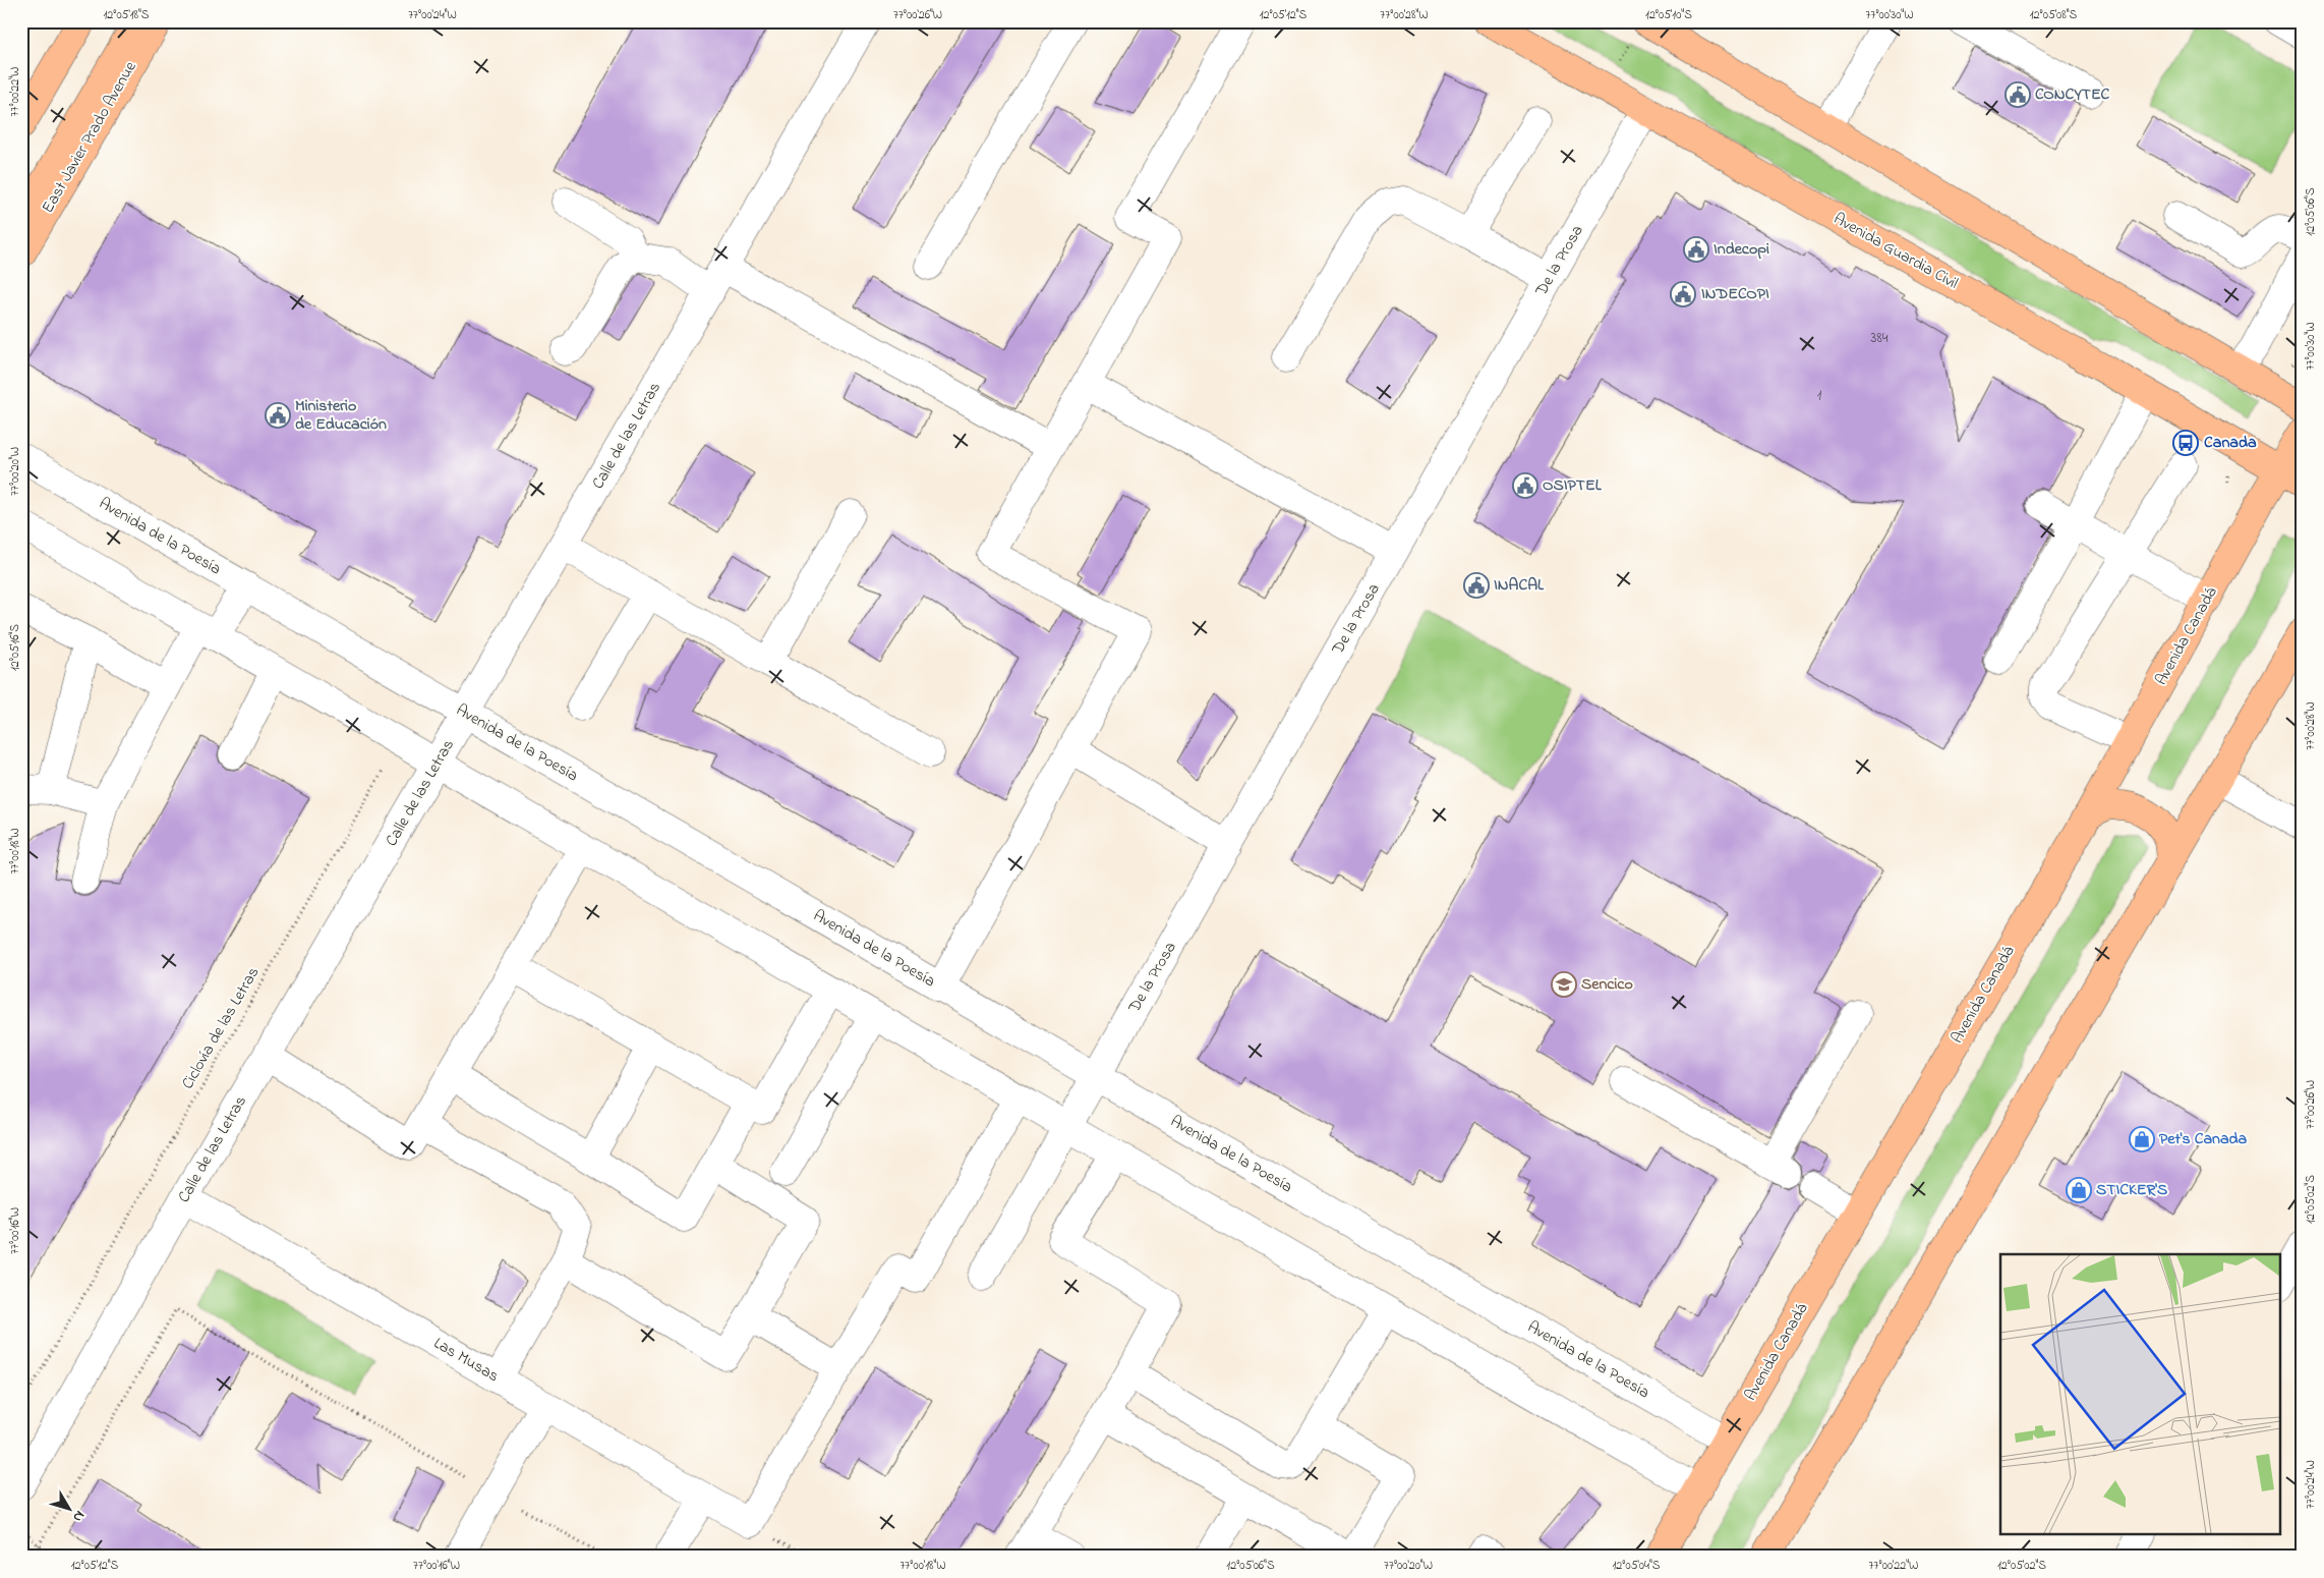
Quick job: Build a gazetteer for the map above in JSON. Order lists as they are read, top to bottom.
{
  "streets": {
    "main road": ["East Javier Prado Avenue", "Avenida Guardia Civil", "Avenida Canadá"],
    "street": [
      "De la Prosa",
      "Calle de las Letras",
      "Avenida de la Poesía",
      "Las Musas"
    ],
    "path": ["Ciclovía de las Letras"]
  },
  "crossings": [
    ["Avenida Guardia Civil", "De la Prosa"],
    ["Avenida Guardia Civil", "Avenida Canadá"],
    ["De la Prosa", "Avenida de la Poesía"],
    ["Calle de las Letras", "Avenida de la Poesía"],
    ["Calle de las Letras", "Las Musas"],
    ["Avenida de la Poesía", "Avenida Canadá"]
  ],
  "places": {
    "public building": [
      "CONCYTEC",
      "Indecopi",
      "INDECOPI",
      "Ministerio de Educación",
      "OSIPTEL",
      "INACAL"
    ],
    "bus stop": ["Canada"],
    "school or university": ["Sencico"],
    "shop": ["Pet's Canada", "STICKER'S"]
  },
  "house_numbers": ["384", "1"],
  "north": "bottom right",
  "coordinates": [
    "12°05'18\"S",
    "77°00'24\"W",
    "77°00'26\"W",
    "12°05'12\"S",
    "77°00'28\"W",
    "12°05'10\"S",
    "77°00'30\"W",
    "12°05'08\"S",
    "77°00'22\"W",
    "12°05'06\"S",
    "77°00'20\"W",
    "12°05'16\"S",
    "77°00'18\"W",
    "12°05'02\"S",
    "77°00'16\"W",
    "12°05'04\"S"
  ]
}
